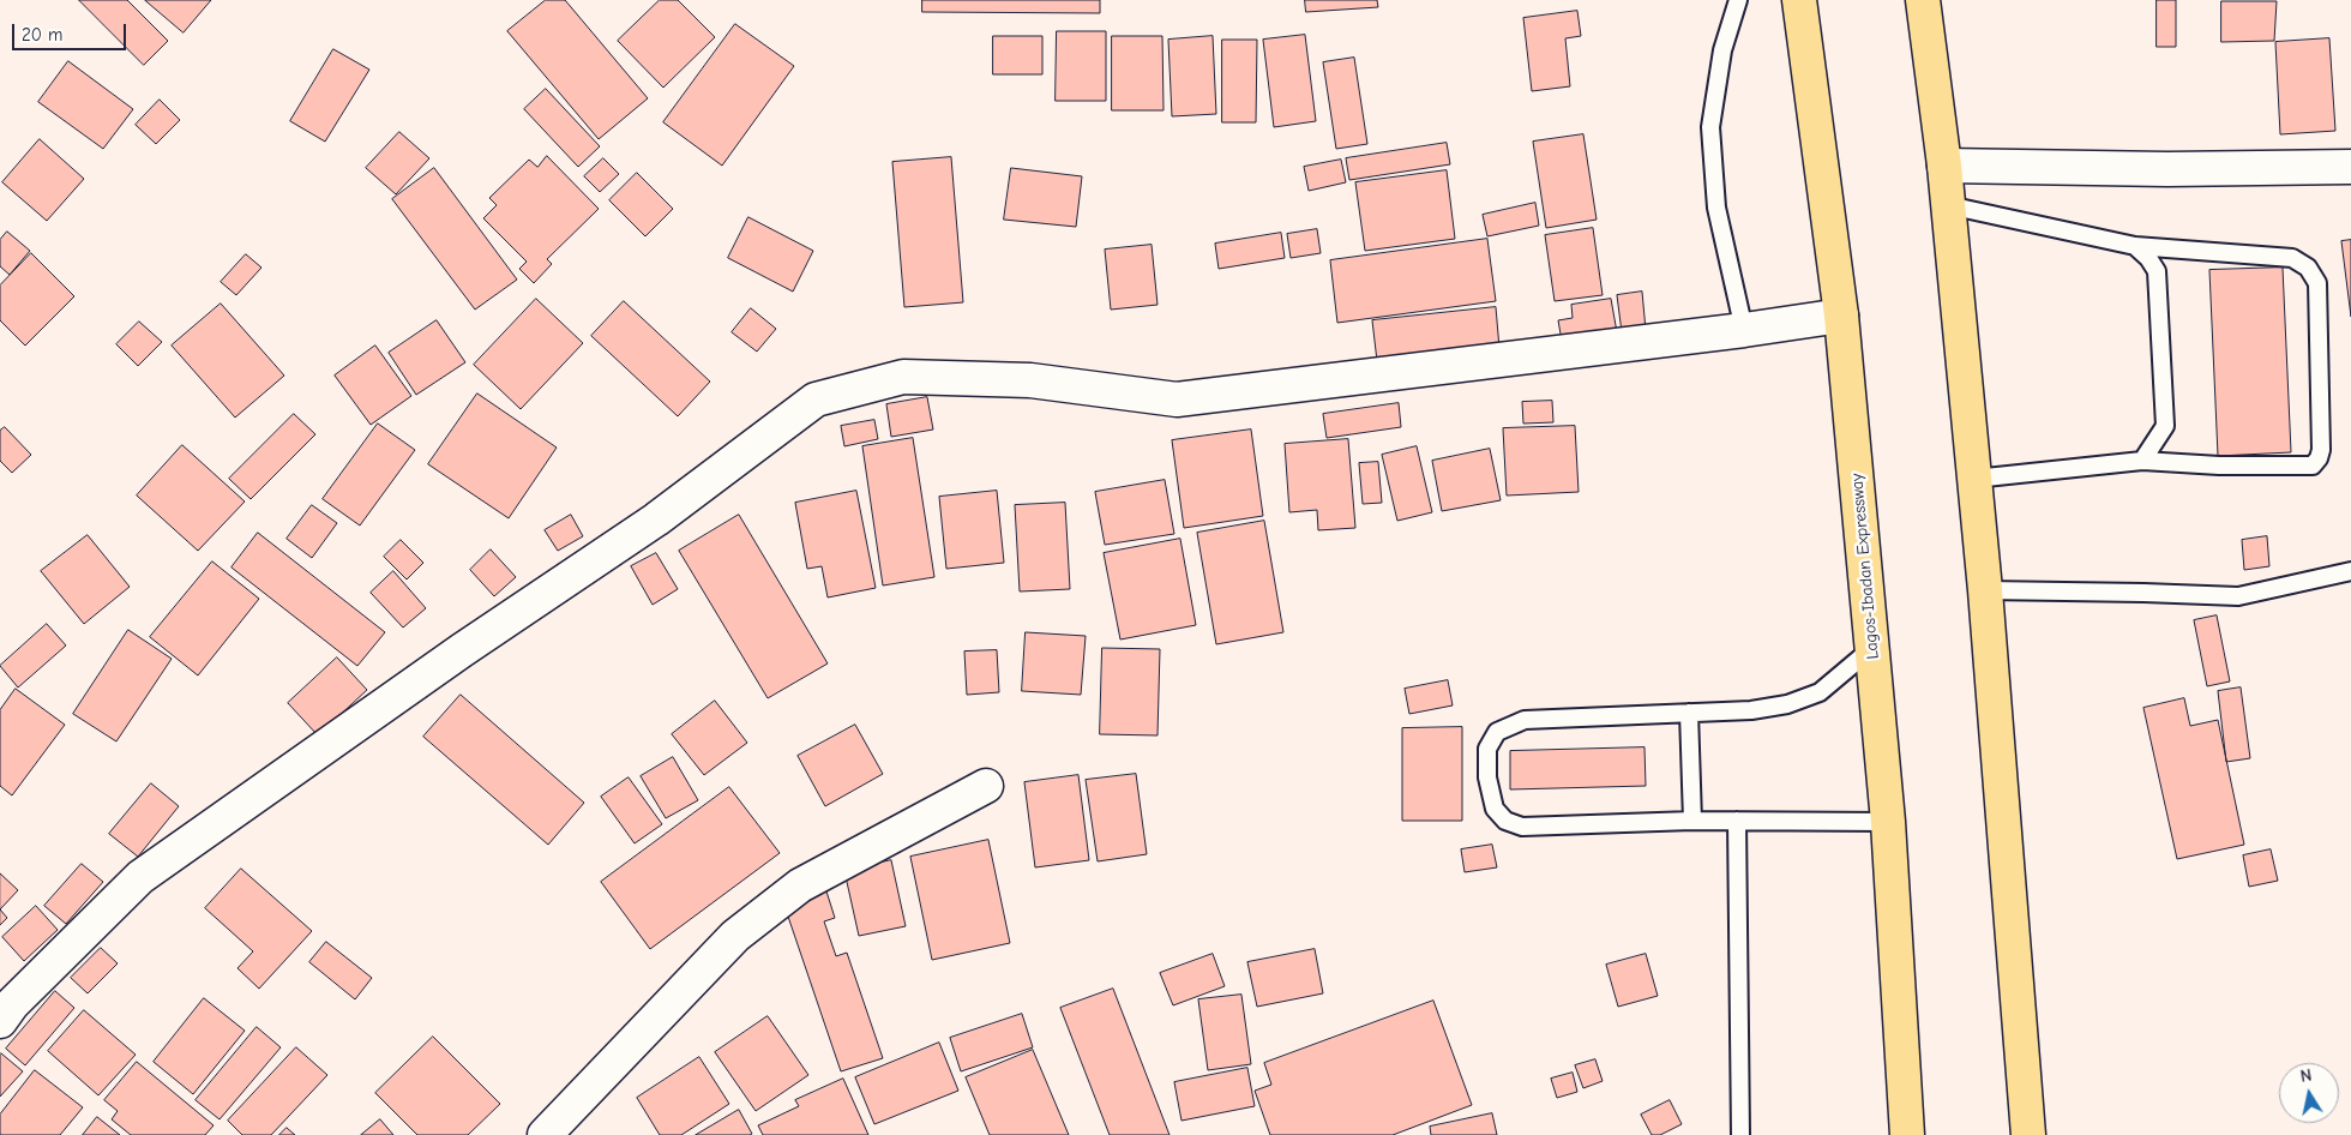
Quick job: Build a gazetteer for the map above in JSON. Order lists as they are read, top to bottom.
{
  "streets": {
    "highway": ["Lagos-Ibadan Expressway"]
  },
  "scale_bar": "20 m",
  "north": "top"
}
